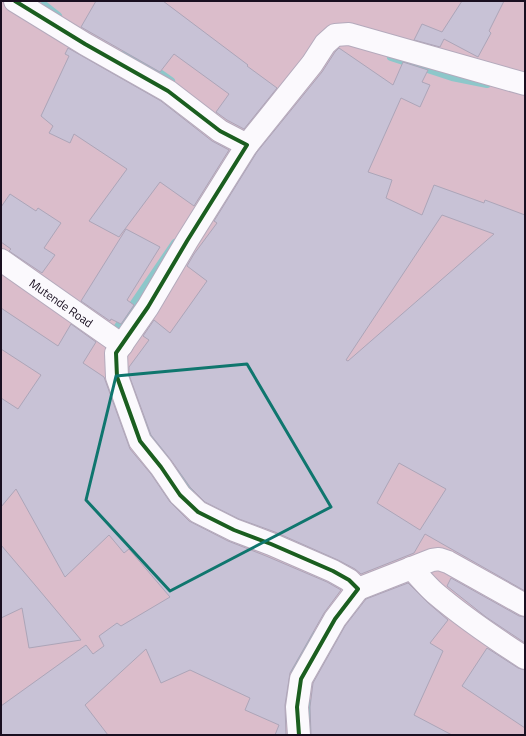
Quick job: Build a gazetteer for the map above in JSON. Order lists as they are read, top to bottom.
{
  "streets": {
    "street": ["Mutende Road"]
  }
}
